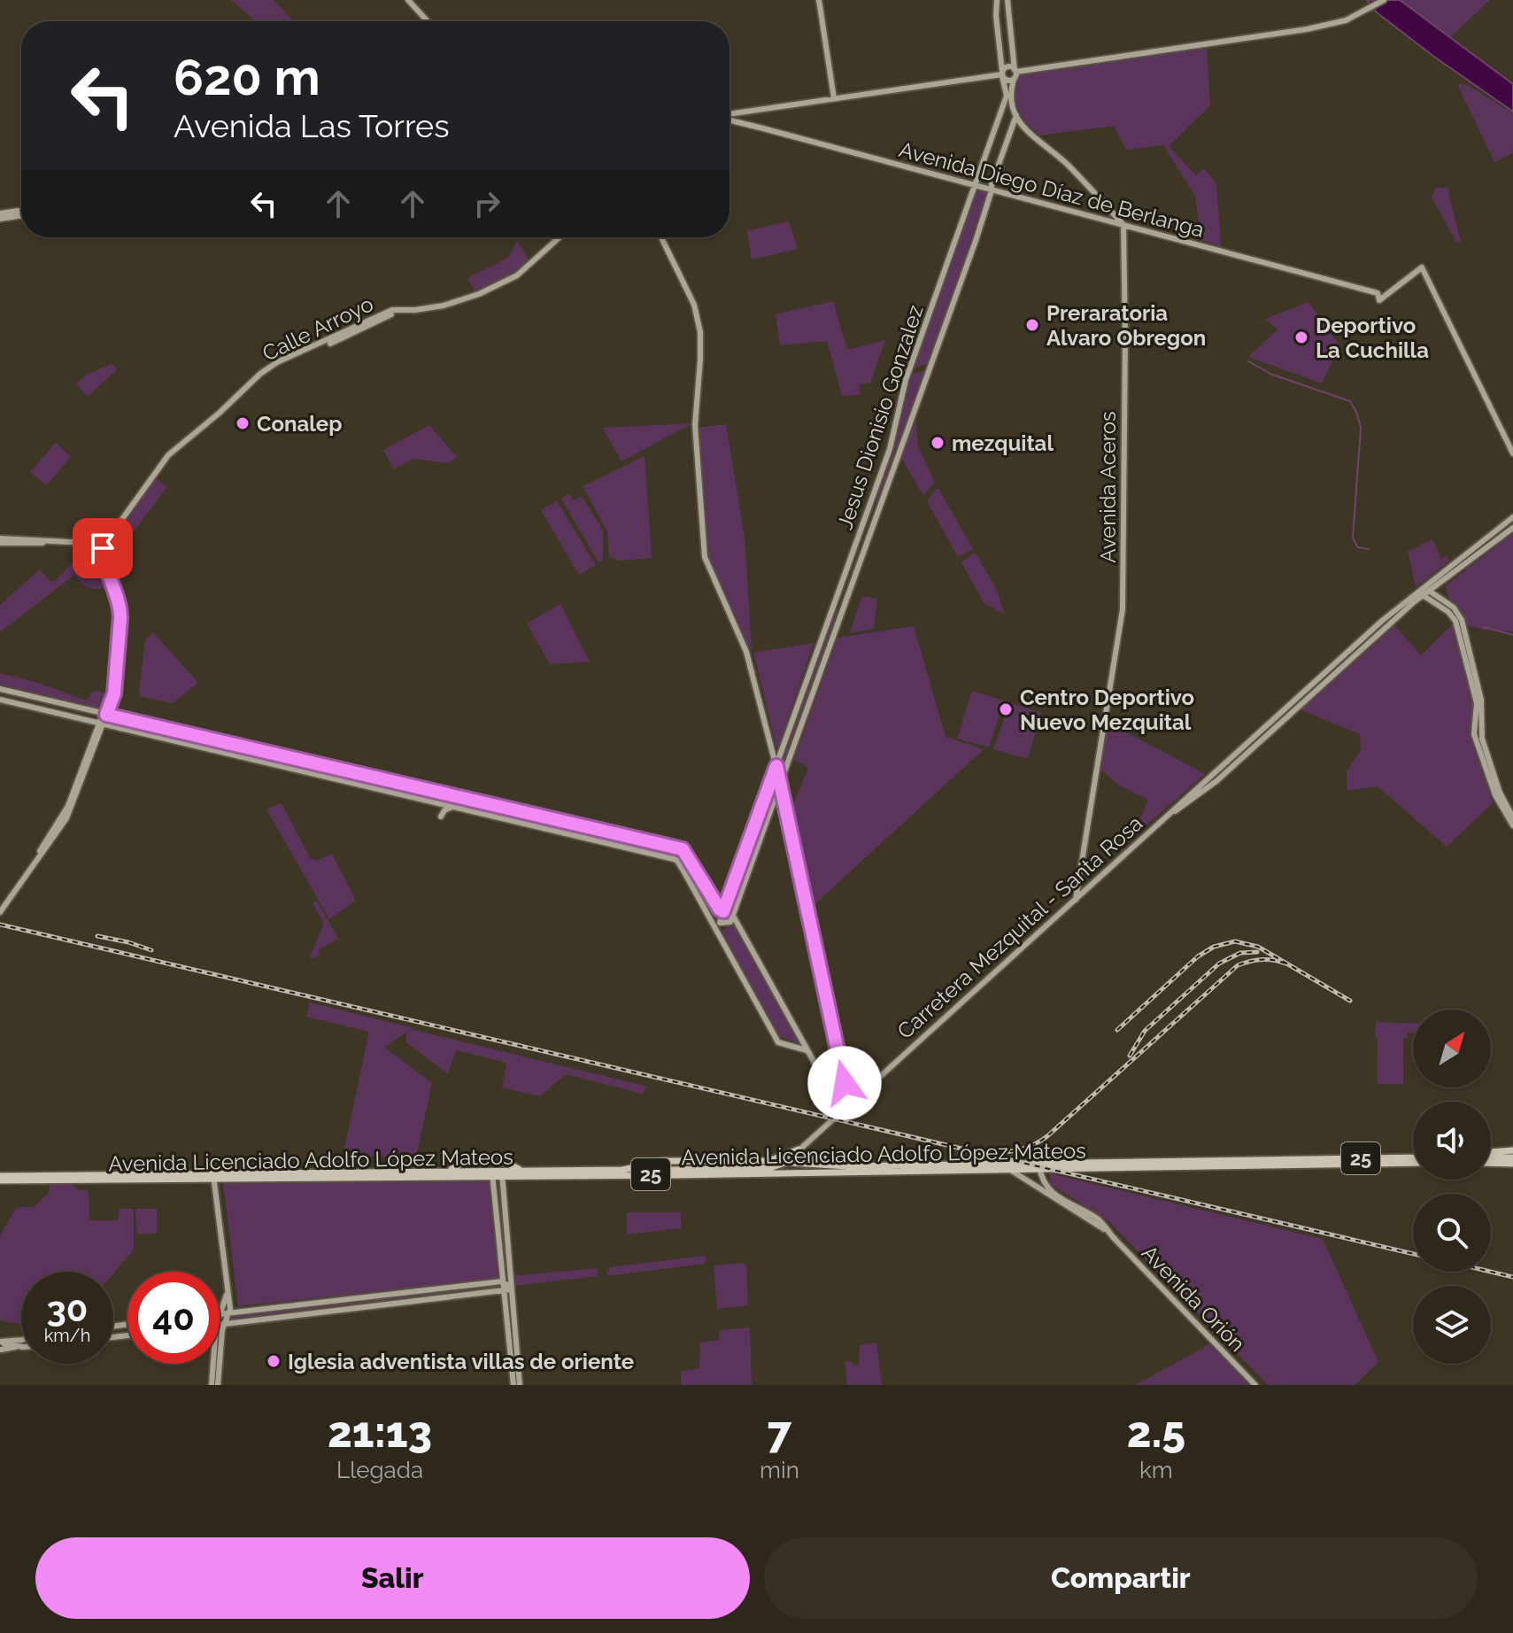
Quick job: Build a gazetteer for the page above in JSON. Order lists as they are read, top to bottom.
{
  "streets": {
    "main road": ["Avenida Licenciado Adolfo López Mateos", "25"],
    "street": [
      "Avenida Diego Díaz de Berlanga",
      "Calle Arroyo",
      "Jesus Dionisio Gonzalez",
      "Avenida Aceros",
      "Carretera Mezquital - Santa Rosa",
      "Avenida Orión"
    ]
  },
  "crossings": [
    ["Avenida Diego Díaz de Berlanga", "Jesus Dionisio Gonzalez"],
    ["Avenida Diego Díaz de Berlanga", "Avenida Aceros"],
    ["Avenida Aceros", "Carretera Mezquital - Santa Rosa"],
    ["Carretera Mezquital - Santa Rosa", "Avenida Licenciado Adolfo López Mateos"],
    ["Avenida Licenciado Adolfo López Mateos", "25"],
    ["Avenida Licenciado Adolfo López Mateos", "Avenida Orión"]
  ],
  "places": [
    "Preraratoria Alvaro Obregon",
    "Deportivo La Cuchilla",
    "Conalep",
    "mezquital",
    "Centro Deportivo Nuevo Mezquital",
    "Iglesia adventista villas de oriente"
  ],
  "north": "top right",
  "page": {
    "turn": ["620 m", "Avenida Las Torres"],
    "speed": "30 km/h",
    "limit": "40",
    "eta": [
      "21:13",
      "Llegada",
      "7",
      "min",
      "2.5",
      "km"
    ],
    "buttons": ["Salir", "Compartir"]
  }
}
